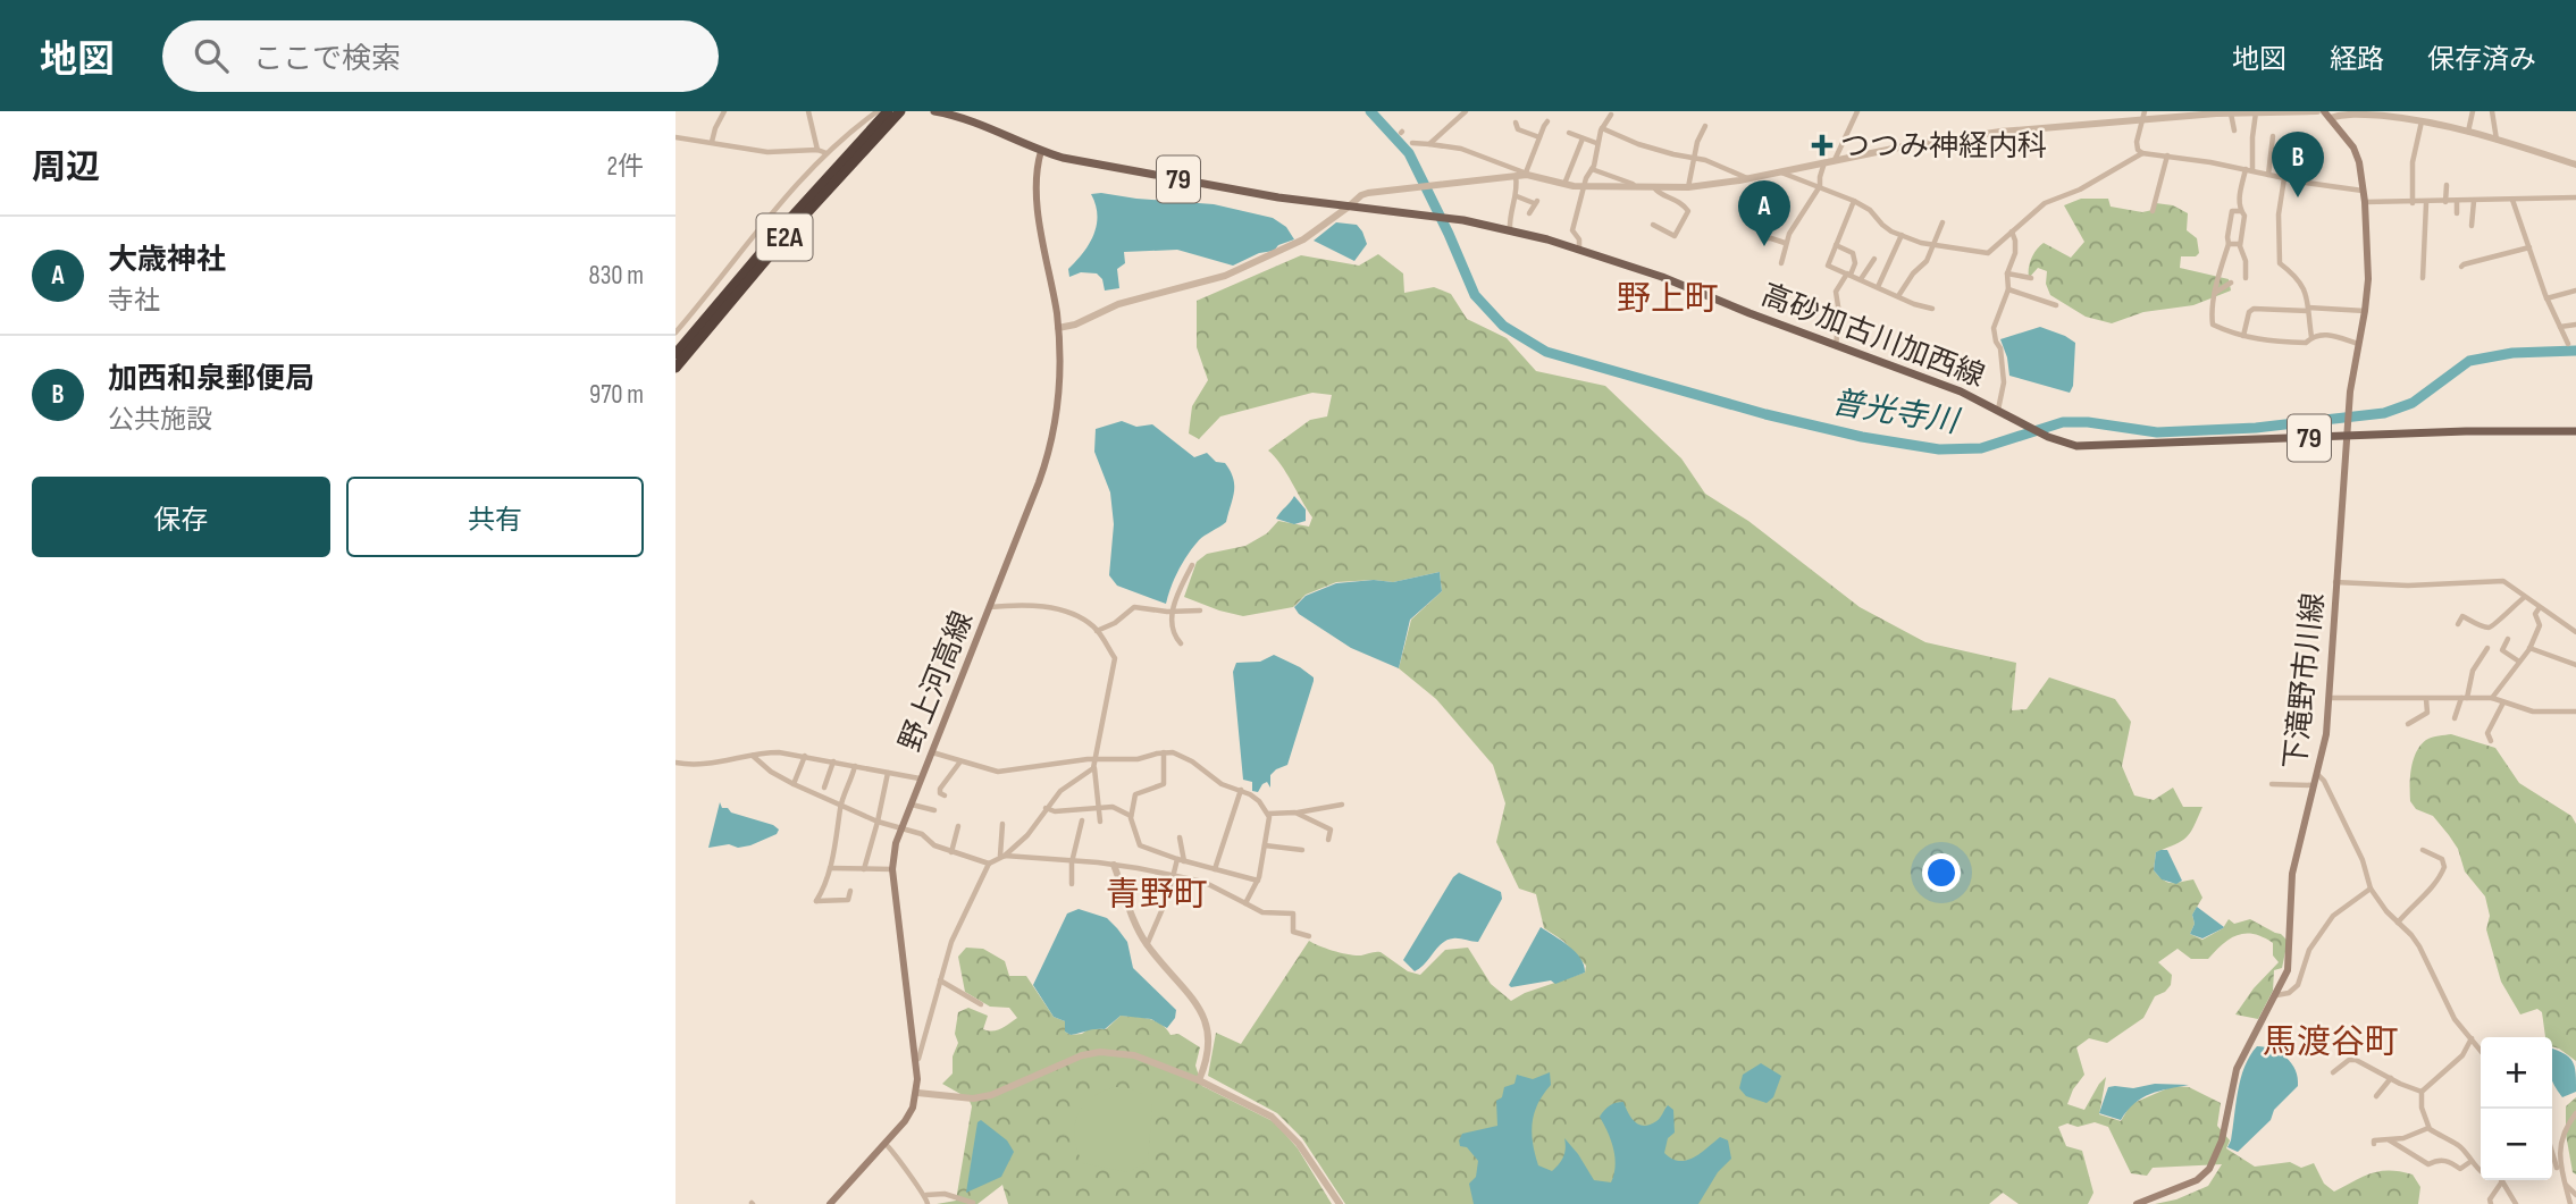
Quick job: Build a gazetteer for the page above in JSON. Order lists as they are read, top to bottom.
{
  "streets": {
    "highway": ["E2A"],
    "main road": [
      "79",
      "高砂加古川加西線",
      "野上河高線",
      "下滝野市川線"
    ]
  },
  "crossings": [
    ["高砂加古川加西線", "野上河高線"],
    ["高砂加古川加西線", "下滝野市川線"]
  ],
  "districts": ["野上町", "青野町", "馬渡谷町"],
  "water": ["普光寺川"],
  "places": {
    "health": ["つつみ神経内科"]
  },
  "page": {
    "header": "地図",
    "search": "ここで検索",
    "nav": ["地図", "経路", "保存済み"],
    "heading": ["周辺", "2件"],
    "pins": ["B", "A"],
    "list": [
      {
        "mark": "A",
        "name": "大歳神社",
        "note": "寺社",
        "value": "830 m"
      },
      {
        "mark": "B",
        "name": "加西和泉郵便局",
        "note": "公共施設",
        "value": "970 m"
      }
    ],
    "buttons": ["保存", "共有"],
    "map_buttons": ["+", "−"]
  }
}
